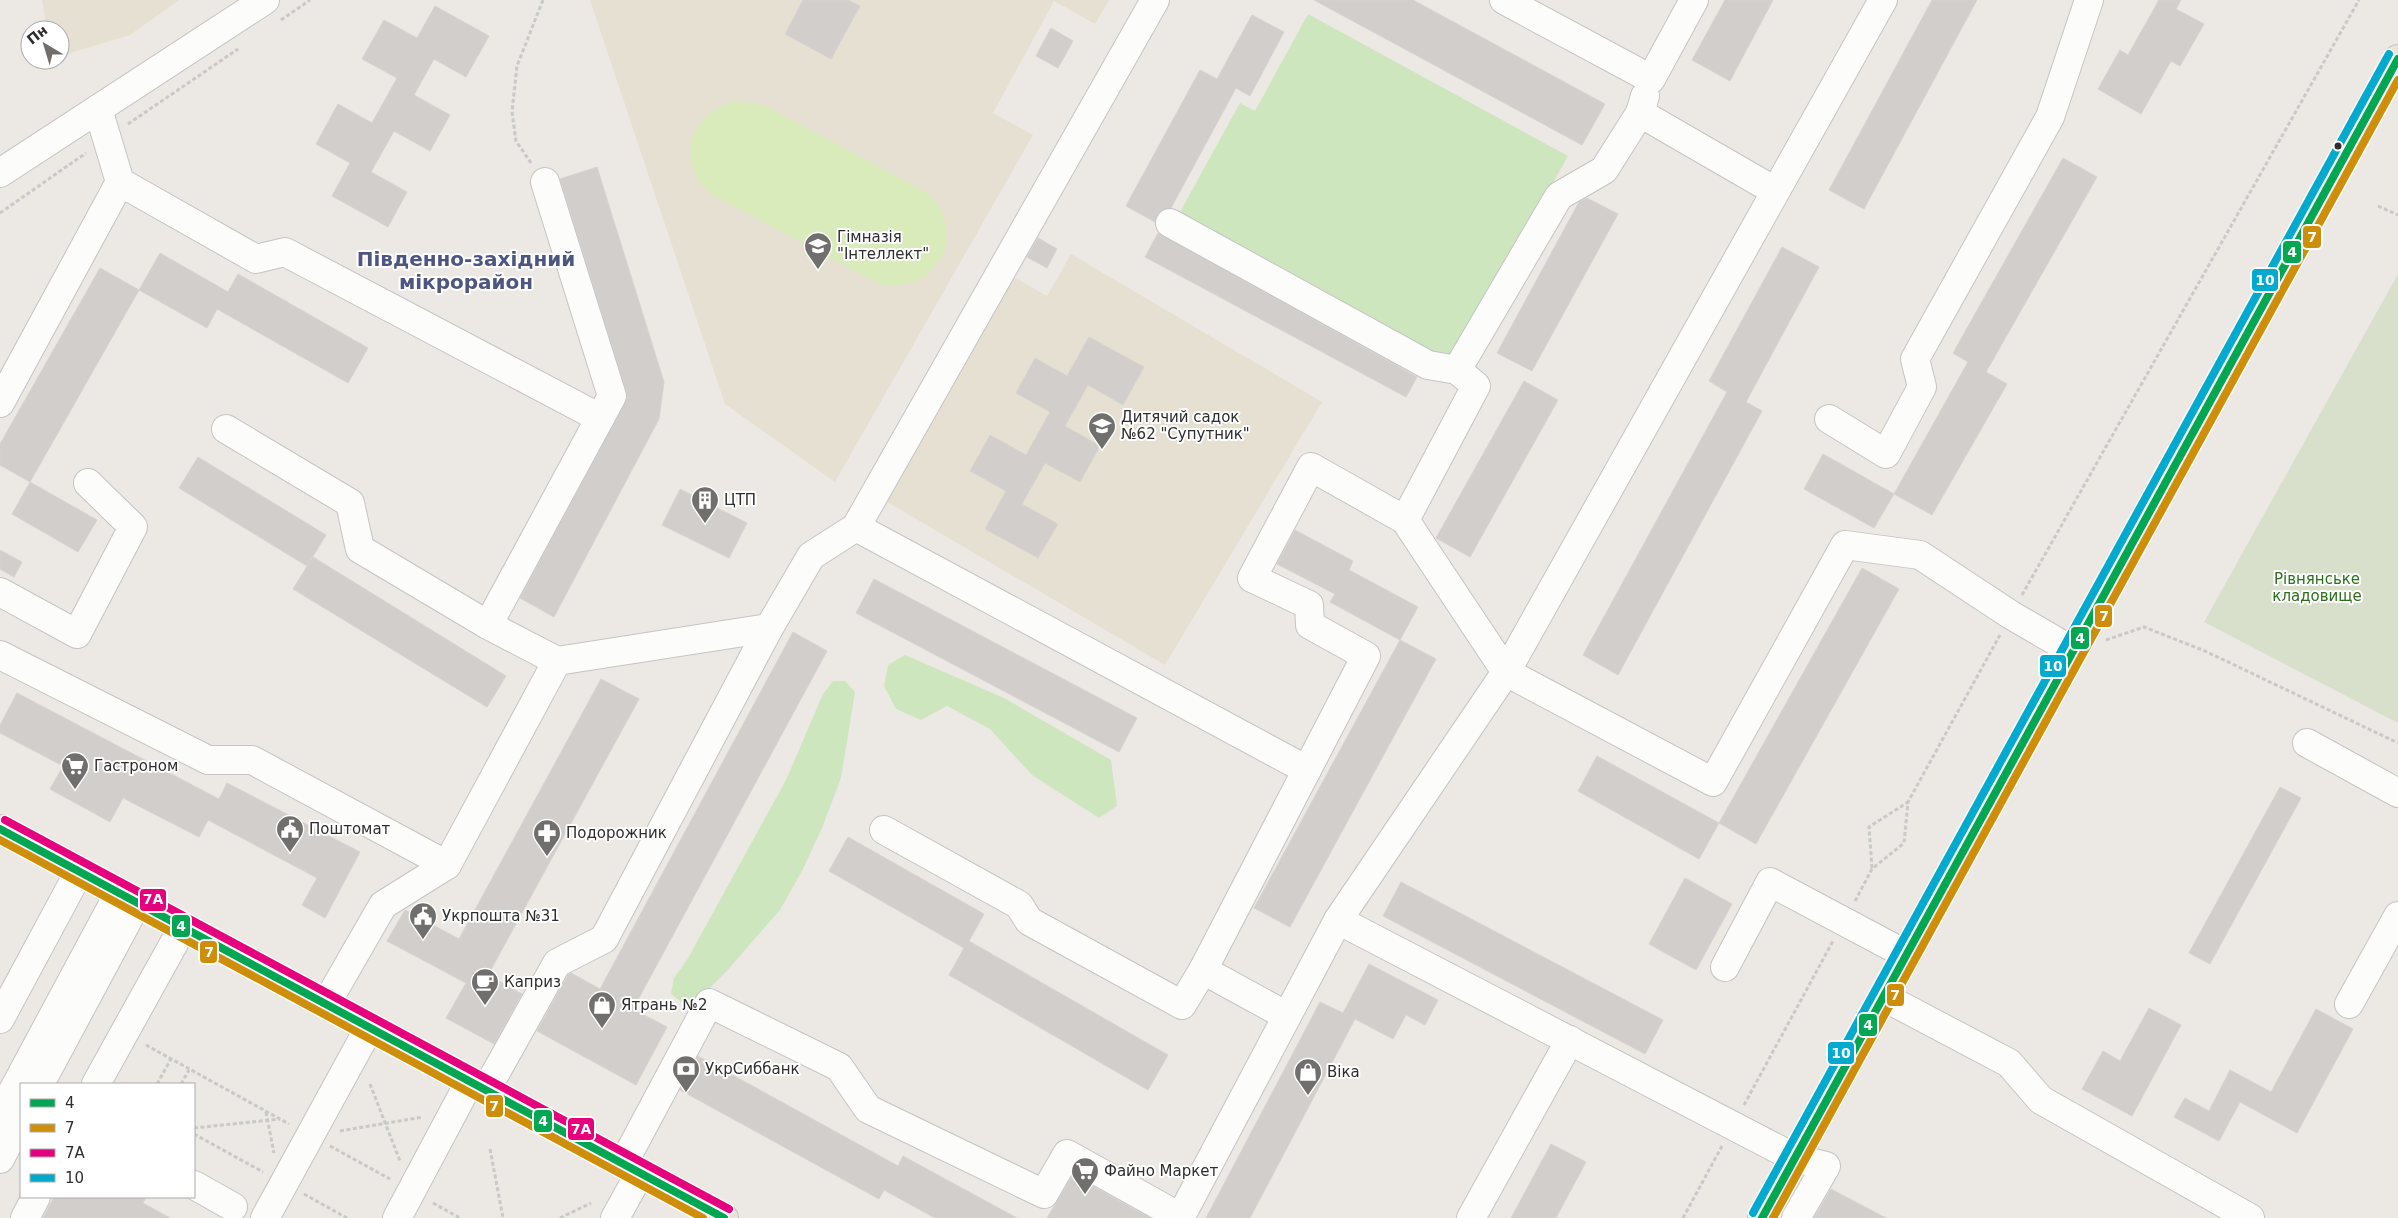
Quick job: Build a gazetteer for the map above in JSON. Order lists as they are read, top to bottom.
{
  "districts": ["Південно-західний мікрорайон"],
  "parks": ["Рівнянське кладовище"],
  "places": {
    "school or university": ["Гімназія \"Інтеллект\"", "Дитячий садок №62 \"Супутник\""],
    "building": ["ЦТП"],
    "supermarket": ["Гастроном", "Файно Маркет"],
    "public building": ["Поштомат", "Укрпошта №31"],
    "pharmacy": ["Подорожник"],
    "cafe": ["Каприз"],
    "shop": ["Ятрань №2", "Віка"],
    "bank": ["УкрСиббанк"]
  },
  "lines": [
    "transit line 10",
    "transit line 4",
    "transit line 7",
    "transit line 7А"
  ],
  "legend": [
    "4",
    "7",
    "7А",
    "10"
  ],
  "north": "top left"
}
